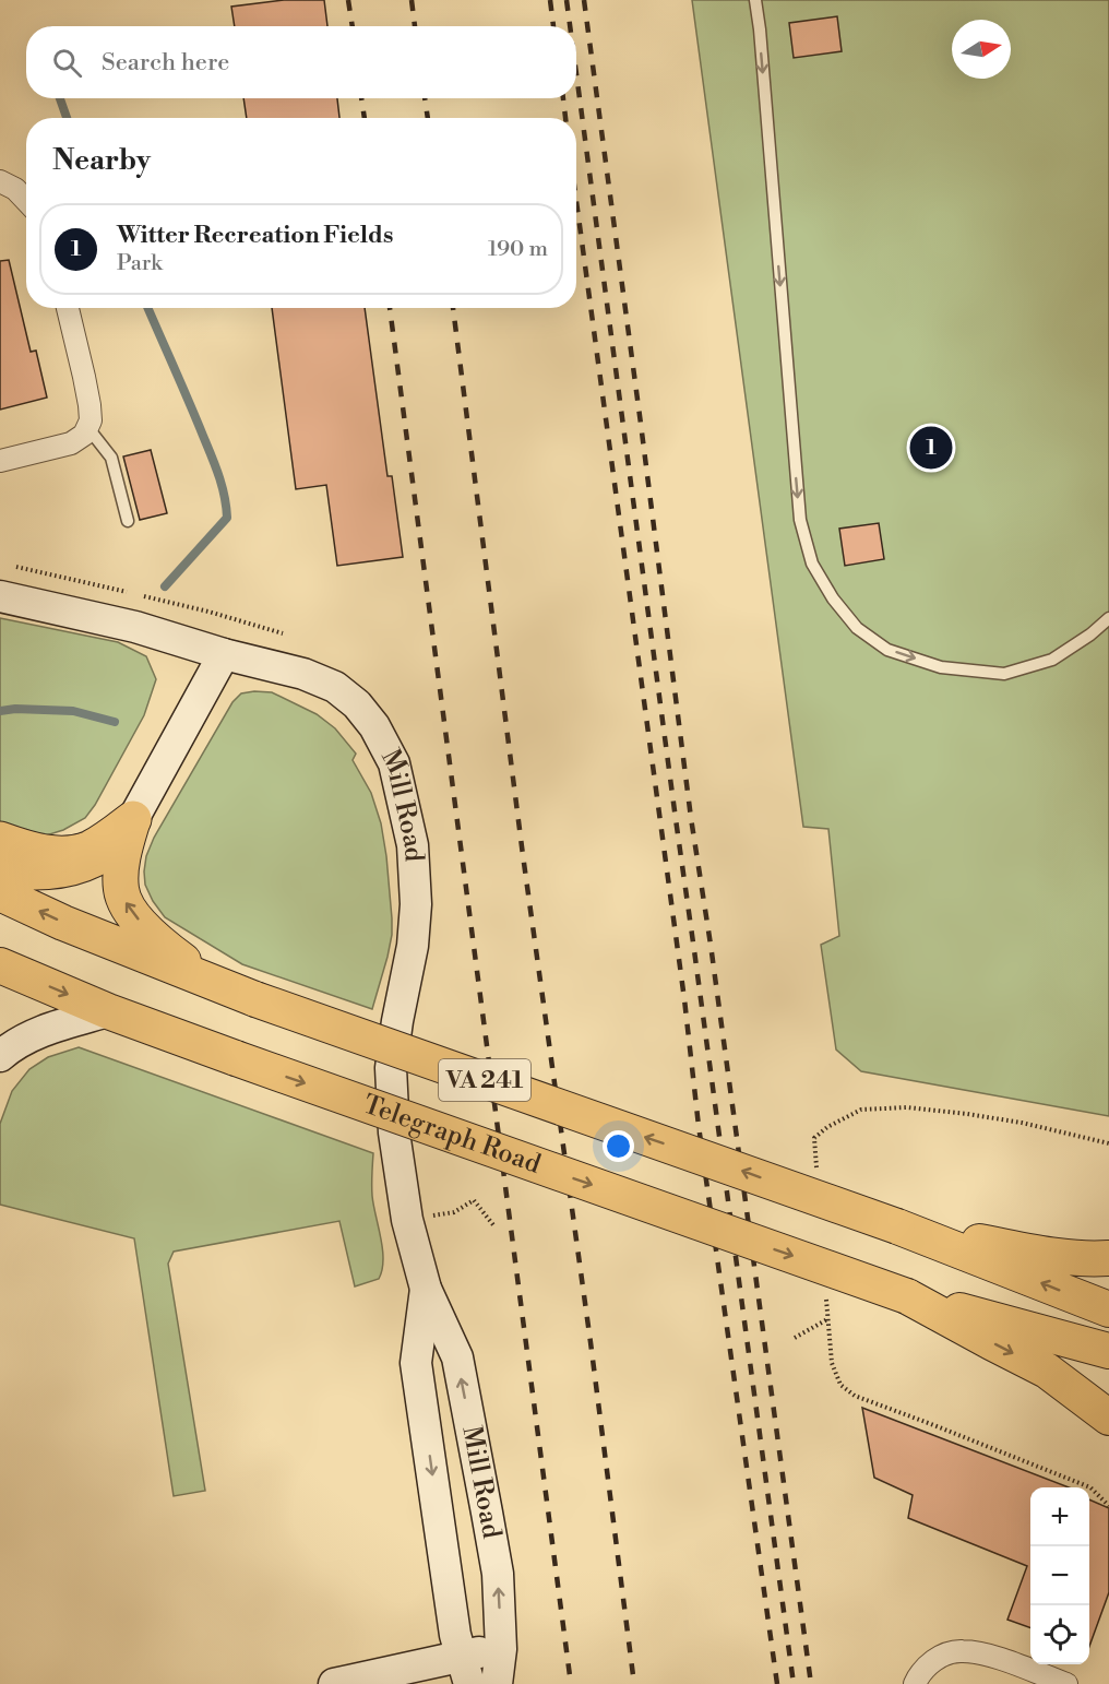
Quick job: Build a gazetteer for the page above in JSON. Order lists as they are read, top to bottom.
{
  "streets": {
    "main road": ["VA 241", "Telegraph Road"],
    "street": ["Mill Road"]
  },
  "north": "right",
  "page": {
    "search": "Search here",
    "heading": "Nearby",
    "list": [
      {
        "mark": "1",
        "name": "Witter Recreation Fields",
        "note": "Park",
        "value": "190 m"
      }
    ],
    "pins": "1",
    "map_buttons": ["+", "−"]
  }
}
